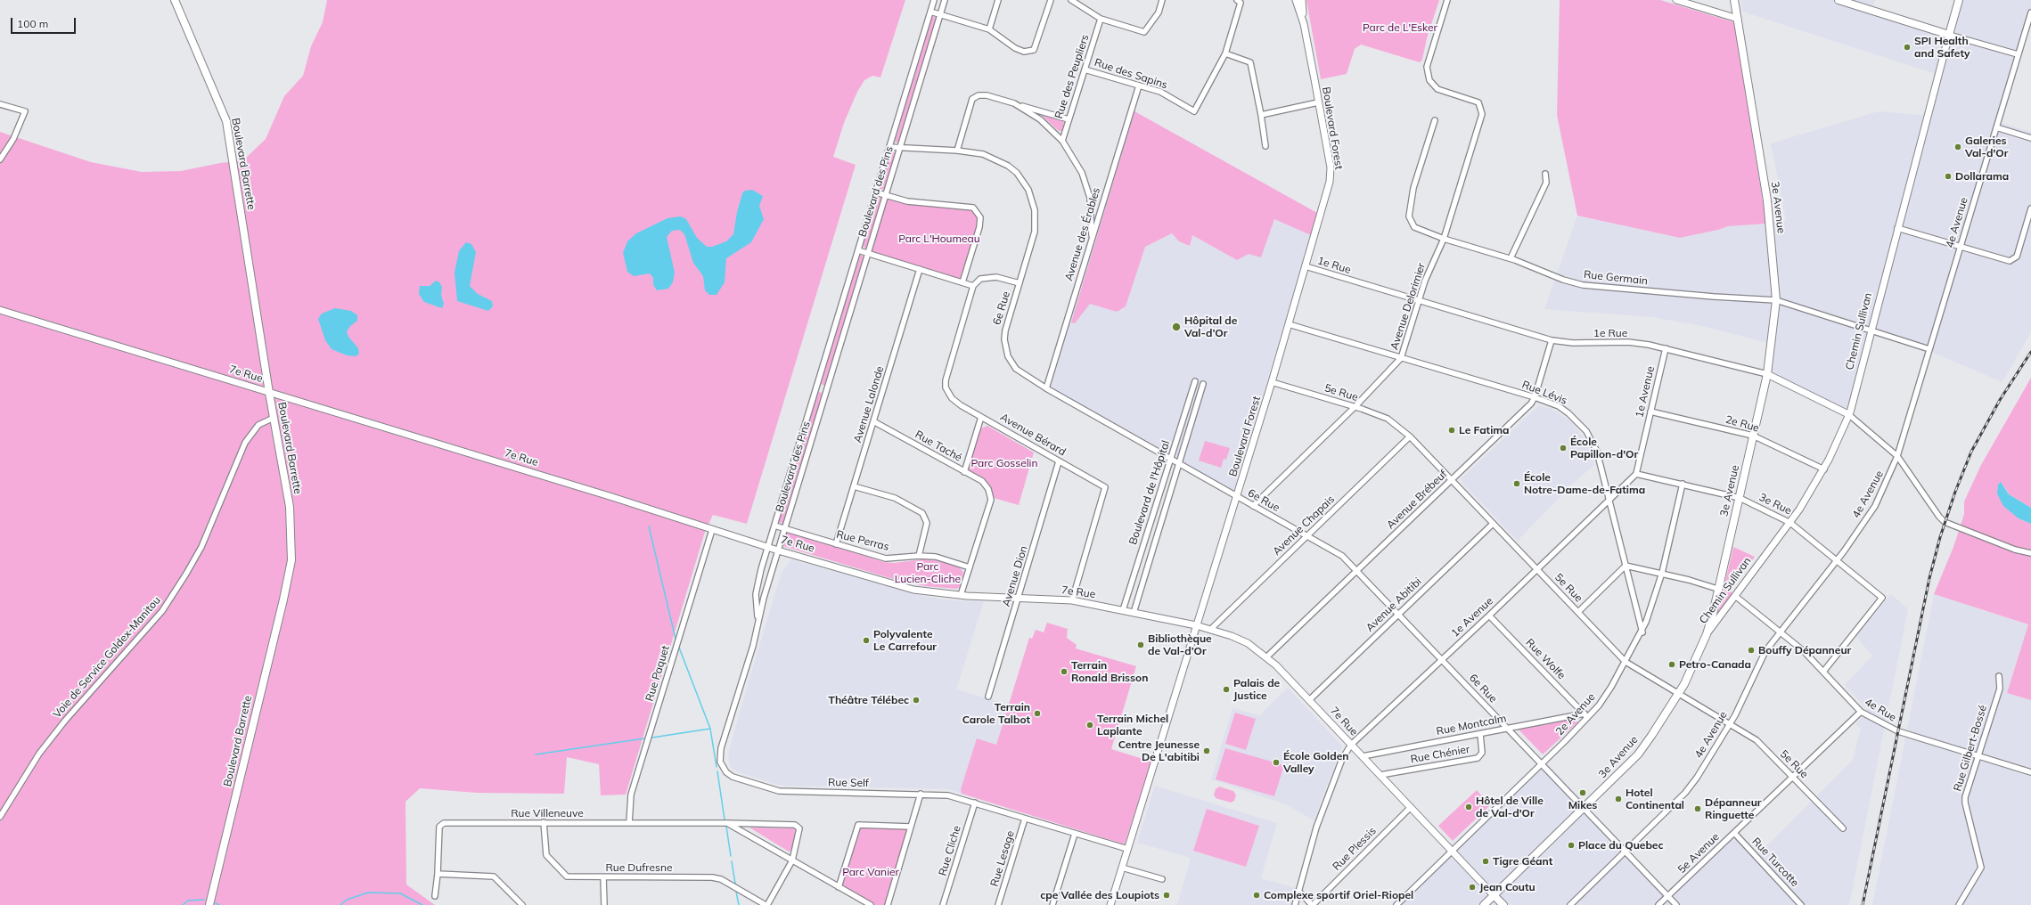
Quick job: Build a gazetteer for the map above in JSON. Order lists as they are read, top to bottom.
{
  "streets": {
    "main road": [
      "Boulevard Barrette",
      "3e Avenue",
      "Chemin Sullivan",
      "7e Rue"
    ],
    "street": [
      "Rue des Sapins",
      "Rue des Peupliers",
      "Boulevard Forest",
      "Boulevard des Pins",
      "4e Avenue",
      "Avenue des Érables",
      "1e Rue",
      "Rue Germain",
      "Avenue Delorimier",
      "6e Rue",
      "1e Avenue",
      "5e Rue",
      "Rue Lévis",
      "Avenue Lalonde",
      "2e Rue",
      "Avenue Bérard",
      "Rue Taché",
      "Boulevard de l'Hôpital",
      "Avenue Brébeuf",
      "3e Rue",
      "Avenue Chapais",
      "Rue Perras",
      "Avenue Dion",
      "Avenue Abitibi",
      "Voie de Service Goldex-Manitou",
      "Rue Wolfe",
      "Rue Paquet",
      "4e Rue",
      "2e Avenue",
      "Rue Montcalm",
      "Rue Gilbert-Bossé",
      "Rue Chénier",
      "Rue Self",
      "Rue Villeneuve",
      "Rue Plessis",
      "Rue Cliche",
      "5e Avenue",
      "Rue Lesage",
      "Rue Turcotte",
      "Rue Dufresne"
    ]
  },
  "crossings": [
    ["Rue des Sapins", "Rue des Peupliers"],
    ["Rue des Sapins", "Avenue des Érables"],
    ["Boulevard Forest", "1e Rue"],
    ["Boulevard Forest", "6e Rue"],
    ["Boulevard Forest", "7e Rue"],
    ["Boulevard Forest", "5e Rue"],
    ["Boulevard Forest", "Rue Lévis"],
    ["Boulevard Forest", "Rue Self"],
    ["Boulevard Barrette", "7e Rue"],
    ["Boulevard Barrette", "Voie de Service Goldex-Manitou"],
    ["Boulevard des Pins", "6e Rue"],
    ["Boulevard des Pins", "7e Rue"],
    ["Boulevard des Pins", "Rue Perras"],
    ["Boulevard des Pins", "Rue Self"],
    ["3e Avenue", "1e Rue"],
    ["3e Avenue", "Rue Germain"],
    ["3e Avenue", "6e Rue"],
    ["3e Avenue", "Chemin Sullivan"],
    ["3e Avenue", "7e Rue"],
    ["3e Avenue", "5e Rue"],
    ["3e Avenue", "2e Rue"],
    ["3e Avenue", "3e Rue"],
    ["4e Avenue", "1e Rue"],
    ["4e Avenue", "Rue Germain"],
    ["4e Avenue", "6e Rue"],
    ["4e Avenue", "5e Rue"],
    ["4e Avenue", "3e Rue"],
    ["4e Avenue", "4e Rue"],
    ["Avenue des Érables", "6e Rue"],
    ["1e Rue", "Avenue Delorimier"],
    ["1e Rue", "Chemin Sullivan"],
    ["1e Rue", "1e Avenue"],
    ["1e Rue", "Avenue Brébeuf"],
    ["Rue Germain", "Avenue Delorimier"],
    ["Rue Germain", "Chemin Sullivan"],
    ["Avenue Delorimier", "6e Rue"],
    ["Avenue Delorimier", "5e Rue"],
    ["Avenue Delorimier", "Rue Lévis"],
    ["6e Rue", "1e Avenue"],
    ["6e Rue", "Boulevard de l'Hôpital"],
    ["6e Rue", "Avenue Brébeuf"],
    ["6e Rue", "Avenue Chapais"],
    ["6e Rue", "Avenue Abitibi"],
    ["6e Rue", "2e Avenue"],
    ["6e Rue", "Rue Montcalm"],
    ["6e Rue", "5e Avenue"],
    ["Chemin Sullivan", "2e Rue"],
    ["Chemin Sullivan", "3e Rue"],
    ["Chemin Sullivan", "4e Rue"],
    ["7e Rue", "1e Avenue"],
    ["7e Rue", "Avenue Bérard"],
    ["7e Rue", "Rue Taché"],
    ["7e Rue", "Boulevard de l'Hôpital"],
    ["7e Rue", "Avenue Brébeuf"],
    ["7e Rue", "Avenue Chapais"],
    ["7e Rue", "Avenue Dion"],
    ["7e Rue", "Avenue Abitibi"],
    ["7e Rue", "Rue Paquet"],
    ["7e Rue", "2e Avenue"],
    ["7e Rue", "Rue Montcalm"],
    ["7e Rue", "Rue Chénier"],
    ["7e Rue", "Rue Self"],
    ["7e Rue", "Rue Plessis"],
    ["1e Avenue", "5e Rue"],
    ["1e Avenue", "Rue Lévis"],
    ["1e Avenue", "2e Rue"],
    ["1e Avenue", "3e Rue"],
    ["1e Avenue", "Rue Wolfe"],
    ["5e Rue", "Avenue Brébeuf"],
    ["5e Rue", "Avenue Chapais"],
    ["5e Rue", "Avenue Abitibi"],
    ["5e Rue", "2e Avenue"],
    ["5e Rue", "5e Avenue"],
    ["Rue Lévis", "Avenue Brébeuf"],
    ["Rue Lévis", "2e Avenue"],
    ["Avenue Lalonde", "Rue Taché"],
    ["Avenue Lalonde", "Rue Perras"],
    ["Avenue Bérard", "Avenue Dion"],
    ["Rue Taché", "Rue Perras"],
    ["3e Rue", "4e Rue"],
    ["3e Rue", "2e Avenue"],
    ["Rue Wolfe", "2e Avenue"],
    ["Rue Wolfe", "Rue Montcalm"],
    ["Rue Paquet", "Rue Villeneuve"],
    ["4e Rue", "Rue Gilbert-Bossé"],
    ["4e Rue", "5e Avenue"],
    ["2e Avenue", "Rue Montcalm"],
    ["Rue Montcalm", "Rue Chénier"],
    ["Rue Self", "Rue Cliche"],
    ["Rue Self", "Rue Lesage"],
    ["Rue Villeneuve", "Rue Dufresne"],
    ["5e Avenue", "Rue Turcotte"]
  ],
  "parks": [
    "Parc de L'Esker",
    "Parc L'Houmeau",
    "Parc Gosselin",
    "Parc Lucien-Cliche",
    "Parc Vanier"
  ],
  "places": [
    "SPI Health and Safety",
    "Galeries Val-d'Or",
    "Dollarama",
    "Hôpital de Val-d’Or",
    "Le Fatima",
    "École Papillon-d'Or",
    "École Notre-Dame-de-Fatima",
    "Polyvalente Le Carrefour",
    "Bibliothèque de Val-d’Or",
    "Bouffy Dépanneur",
    "Petro-Canada",
    "Terrain Ronald Brisson",
    "Palais de Justice",
    "Théâtre Télébec",
    "Terrain Carole Talbot",
    "Terrain Michel Laplante",
    "Centre Jeunesse De L'abitibi",
    "École Golden Valley",
    "Mikes",
    "Hotel Continental",
    "Hôtel de Ville de Val-d'Or",
    "Dépanneur Ringuette",
    "Place du Quebec",
    "Tigre Géant",
    "Jean Coutu",
    "cpe Vallée des Loupiots",
    "Complexe sportif Oriel-Riopel"
  ],
  "scale_bar": "100 m"
}
